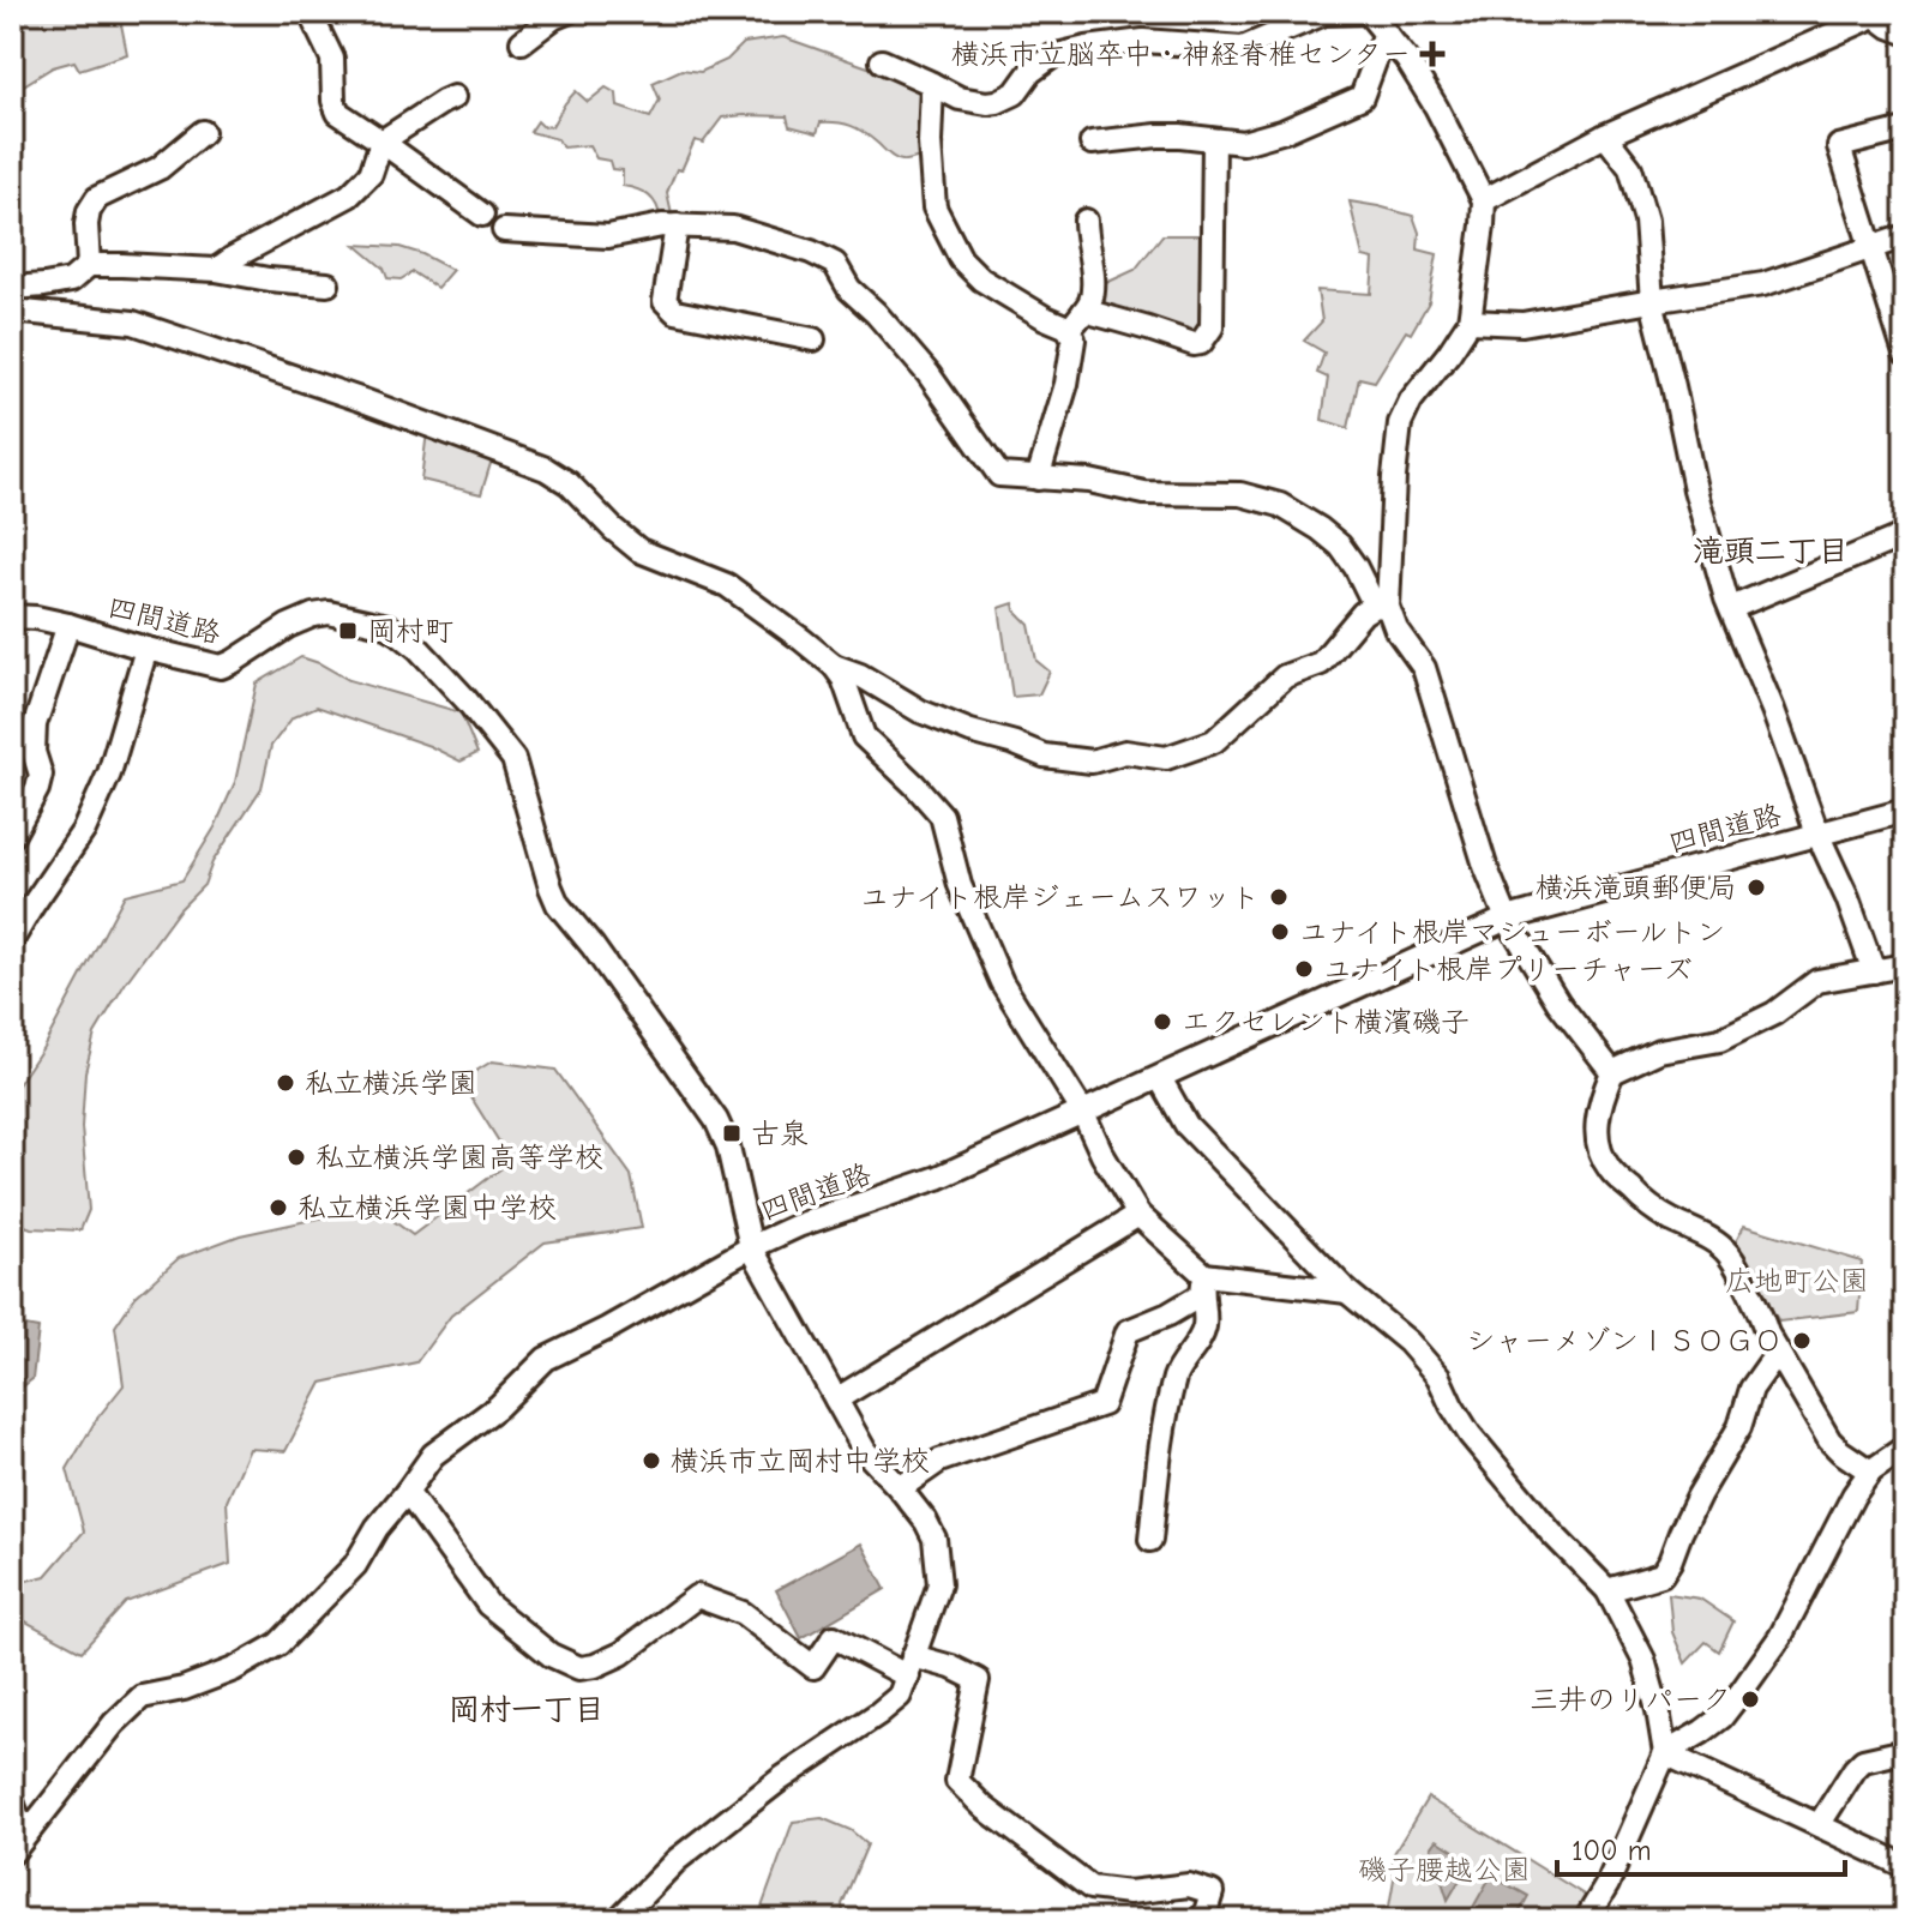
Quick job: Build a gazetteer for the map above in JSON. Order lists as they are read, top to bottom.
{
  "streets": {
    "street": ["四間道路"]
  },
  "districts": ["滝頭二丁目", "岡村一丁目"],
  "parks": ["広地町公園", "磯子腰越公園"],
  "places": {
    "health": ["横浜市立脳卒中・神経脊椎センター"],
    "transit": ["岡村町", "古泉"],
    "other": [
      "横浜滝頭郵便局",
      "ユナイト根岸ジェームスワット",
      "ユナイト根岸マシューボールトン",
      "ユナイト根岸プリーチャーズ",
      "エクセレント横濱磯子",
      "私立横浜学園",
      "私立横浜学園高等学校",
      "私立横浜学園中学校",
      "シャーメゾンＩＳＯＧＯ",
      "横浜市立岡村中学校",
      "三井のリパーク"
    ]
  },
  "scale_bar": "100 m"
}
